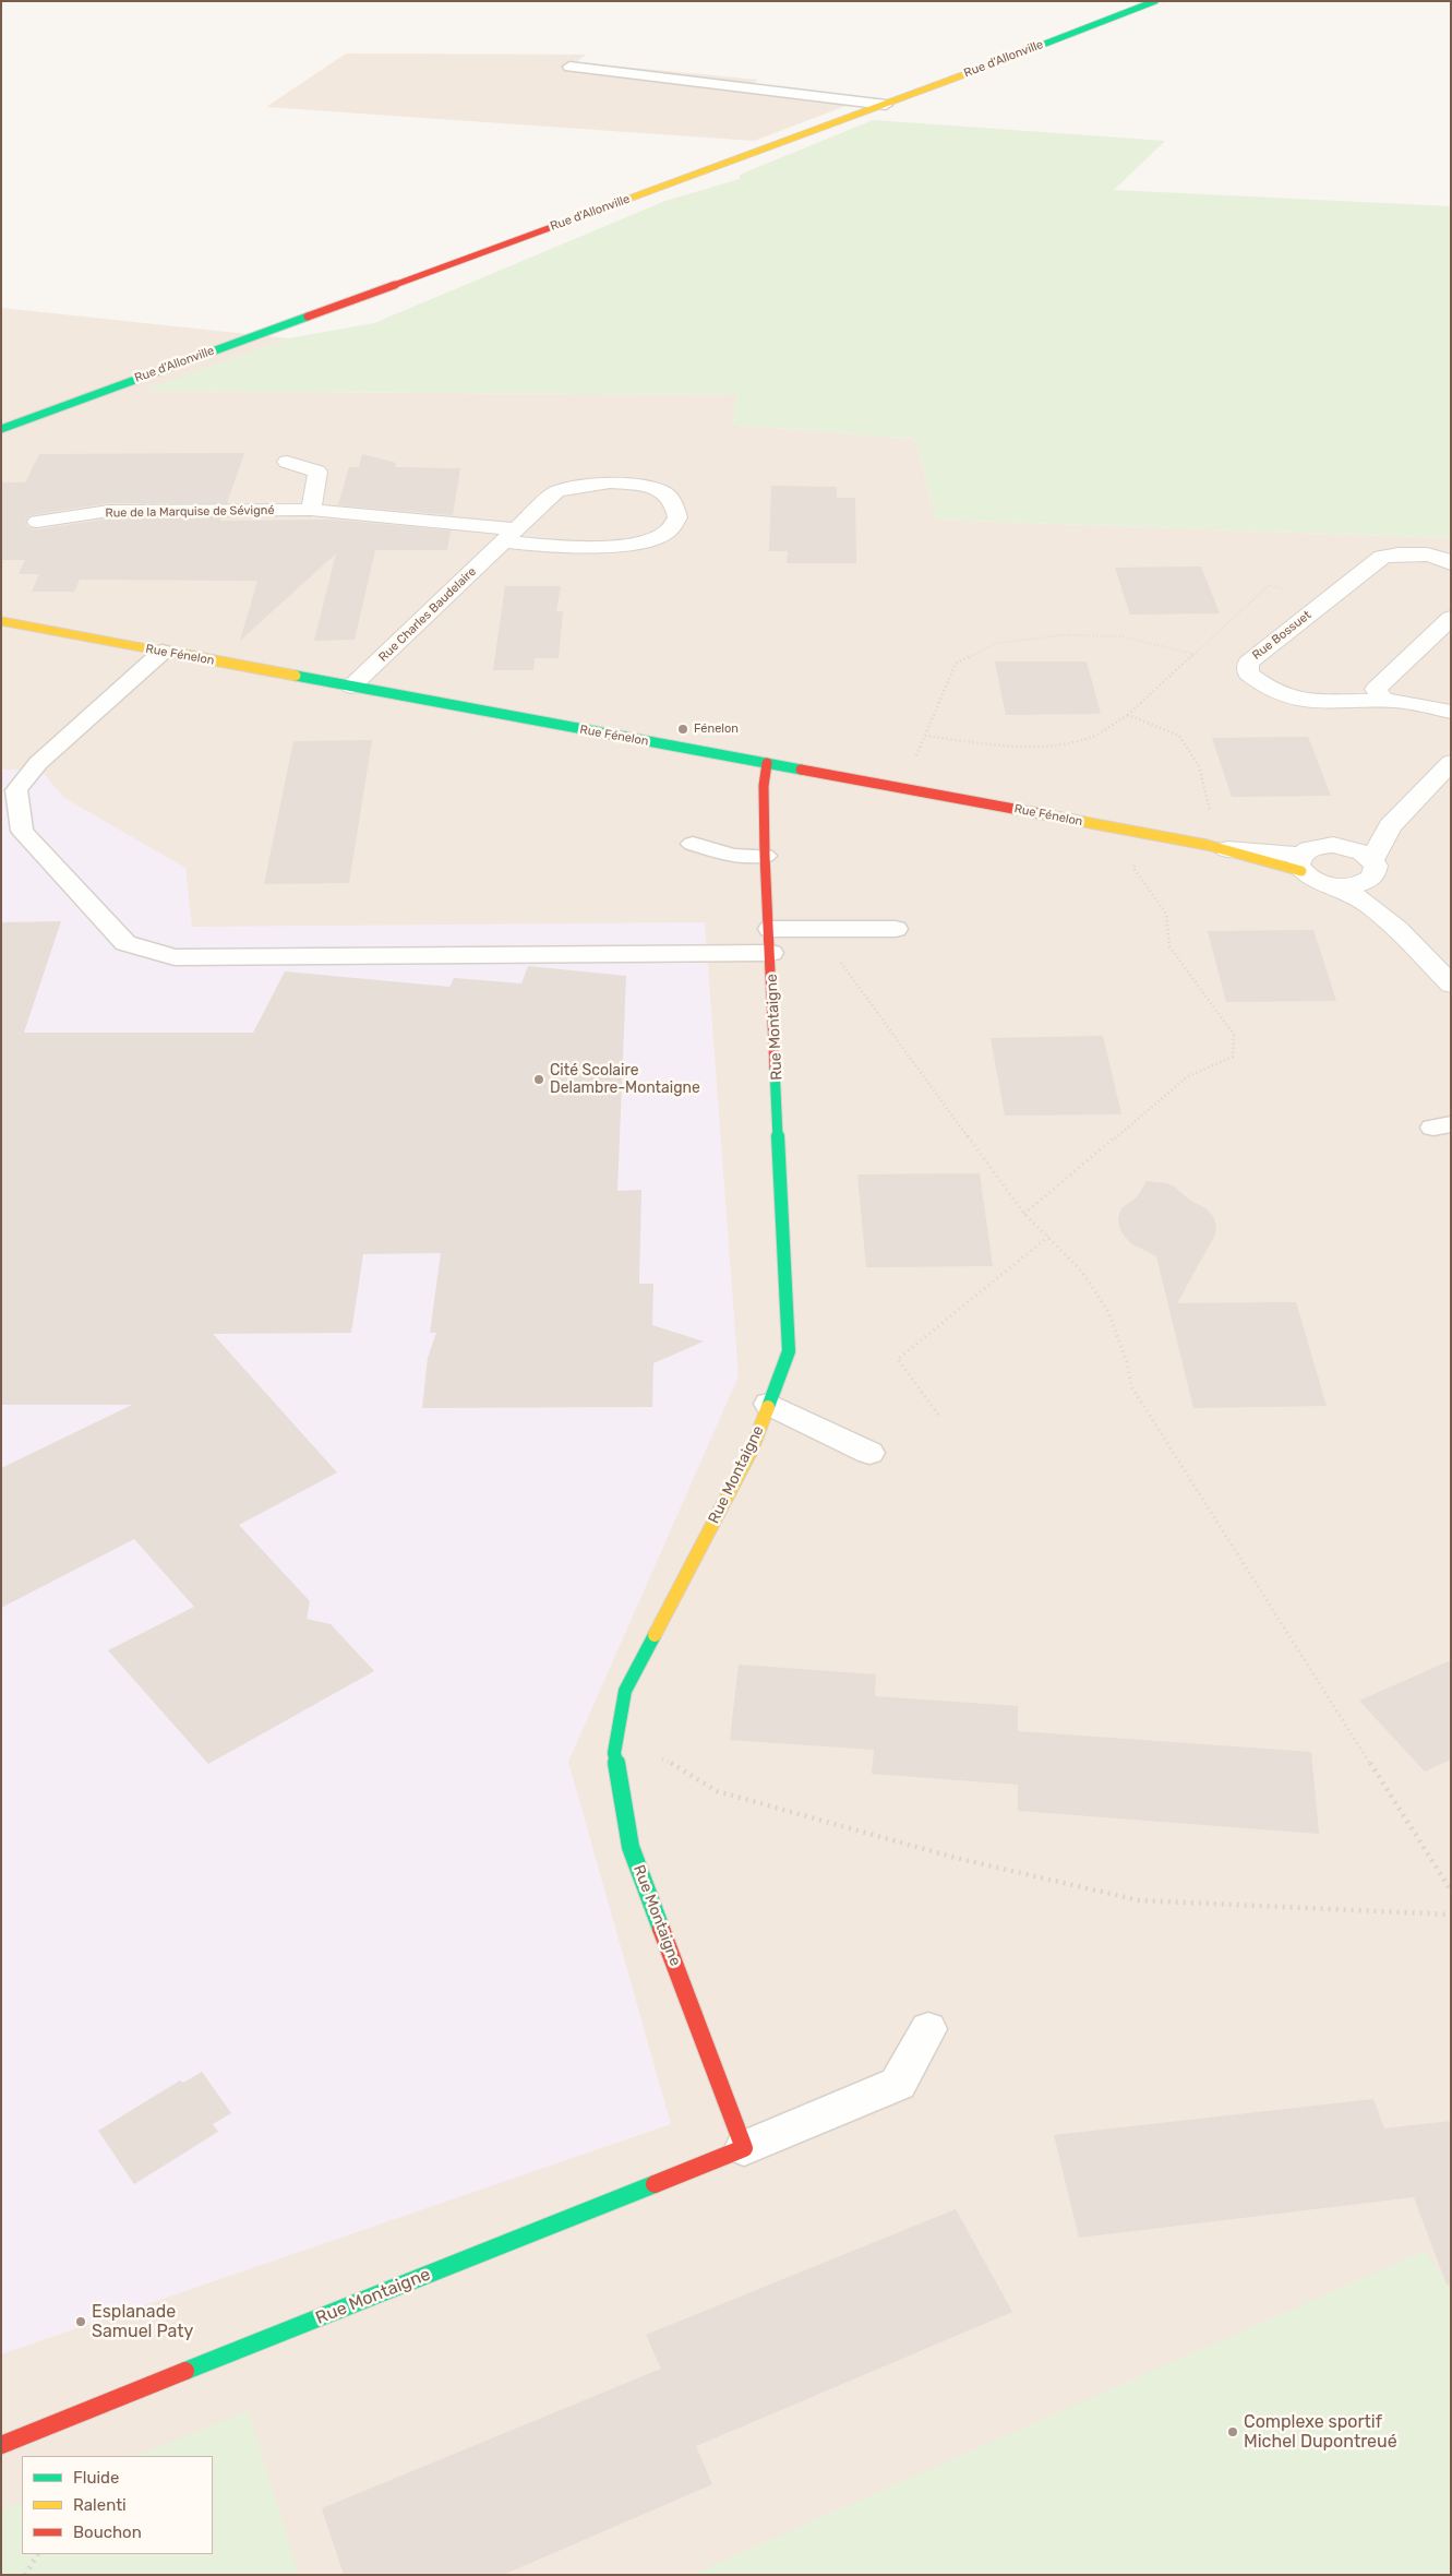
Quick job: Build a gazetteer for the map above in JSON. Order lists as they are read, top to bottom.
{
  "streets": {
    "street": [
      "Rue d'Allonville",
      "Rue de la Marquise de Sévigné",
      "Rue Charles Baudelaire",
      "Rue Bossuet",
      "Rue Fénelon",
      "Rue Montaigne"
    ]
  },
  "crossings": [
    ["Rue de la Marquise de Sévigné", "Rue Charles Baudelaire"],
    ["Rue Charles Baudelaire", "Rue Fénelon"],
    ["Rue Fénelon", "Rue Montaigne"]
  ],
  "places": [
    "Fénelon",
    "Cité Scolaire Delambre-Montaigne",
    "Esplanade Samuel Paty",
    "Complexe sportif Michel Dupontreué"
  ],
  "legend": ["Fluide", "Ralenti", "Bouchon"]
}
